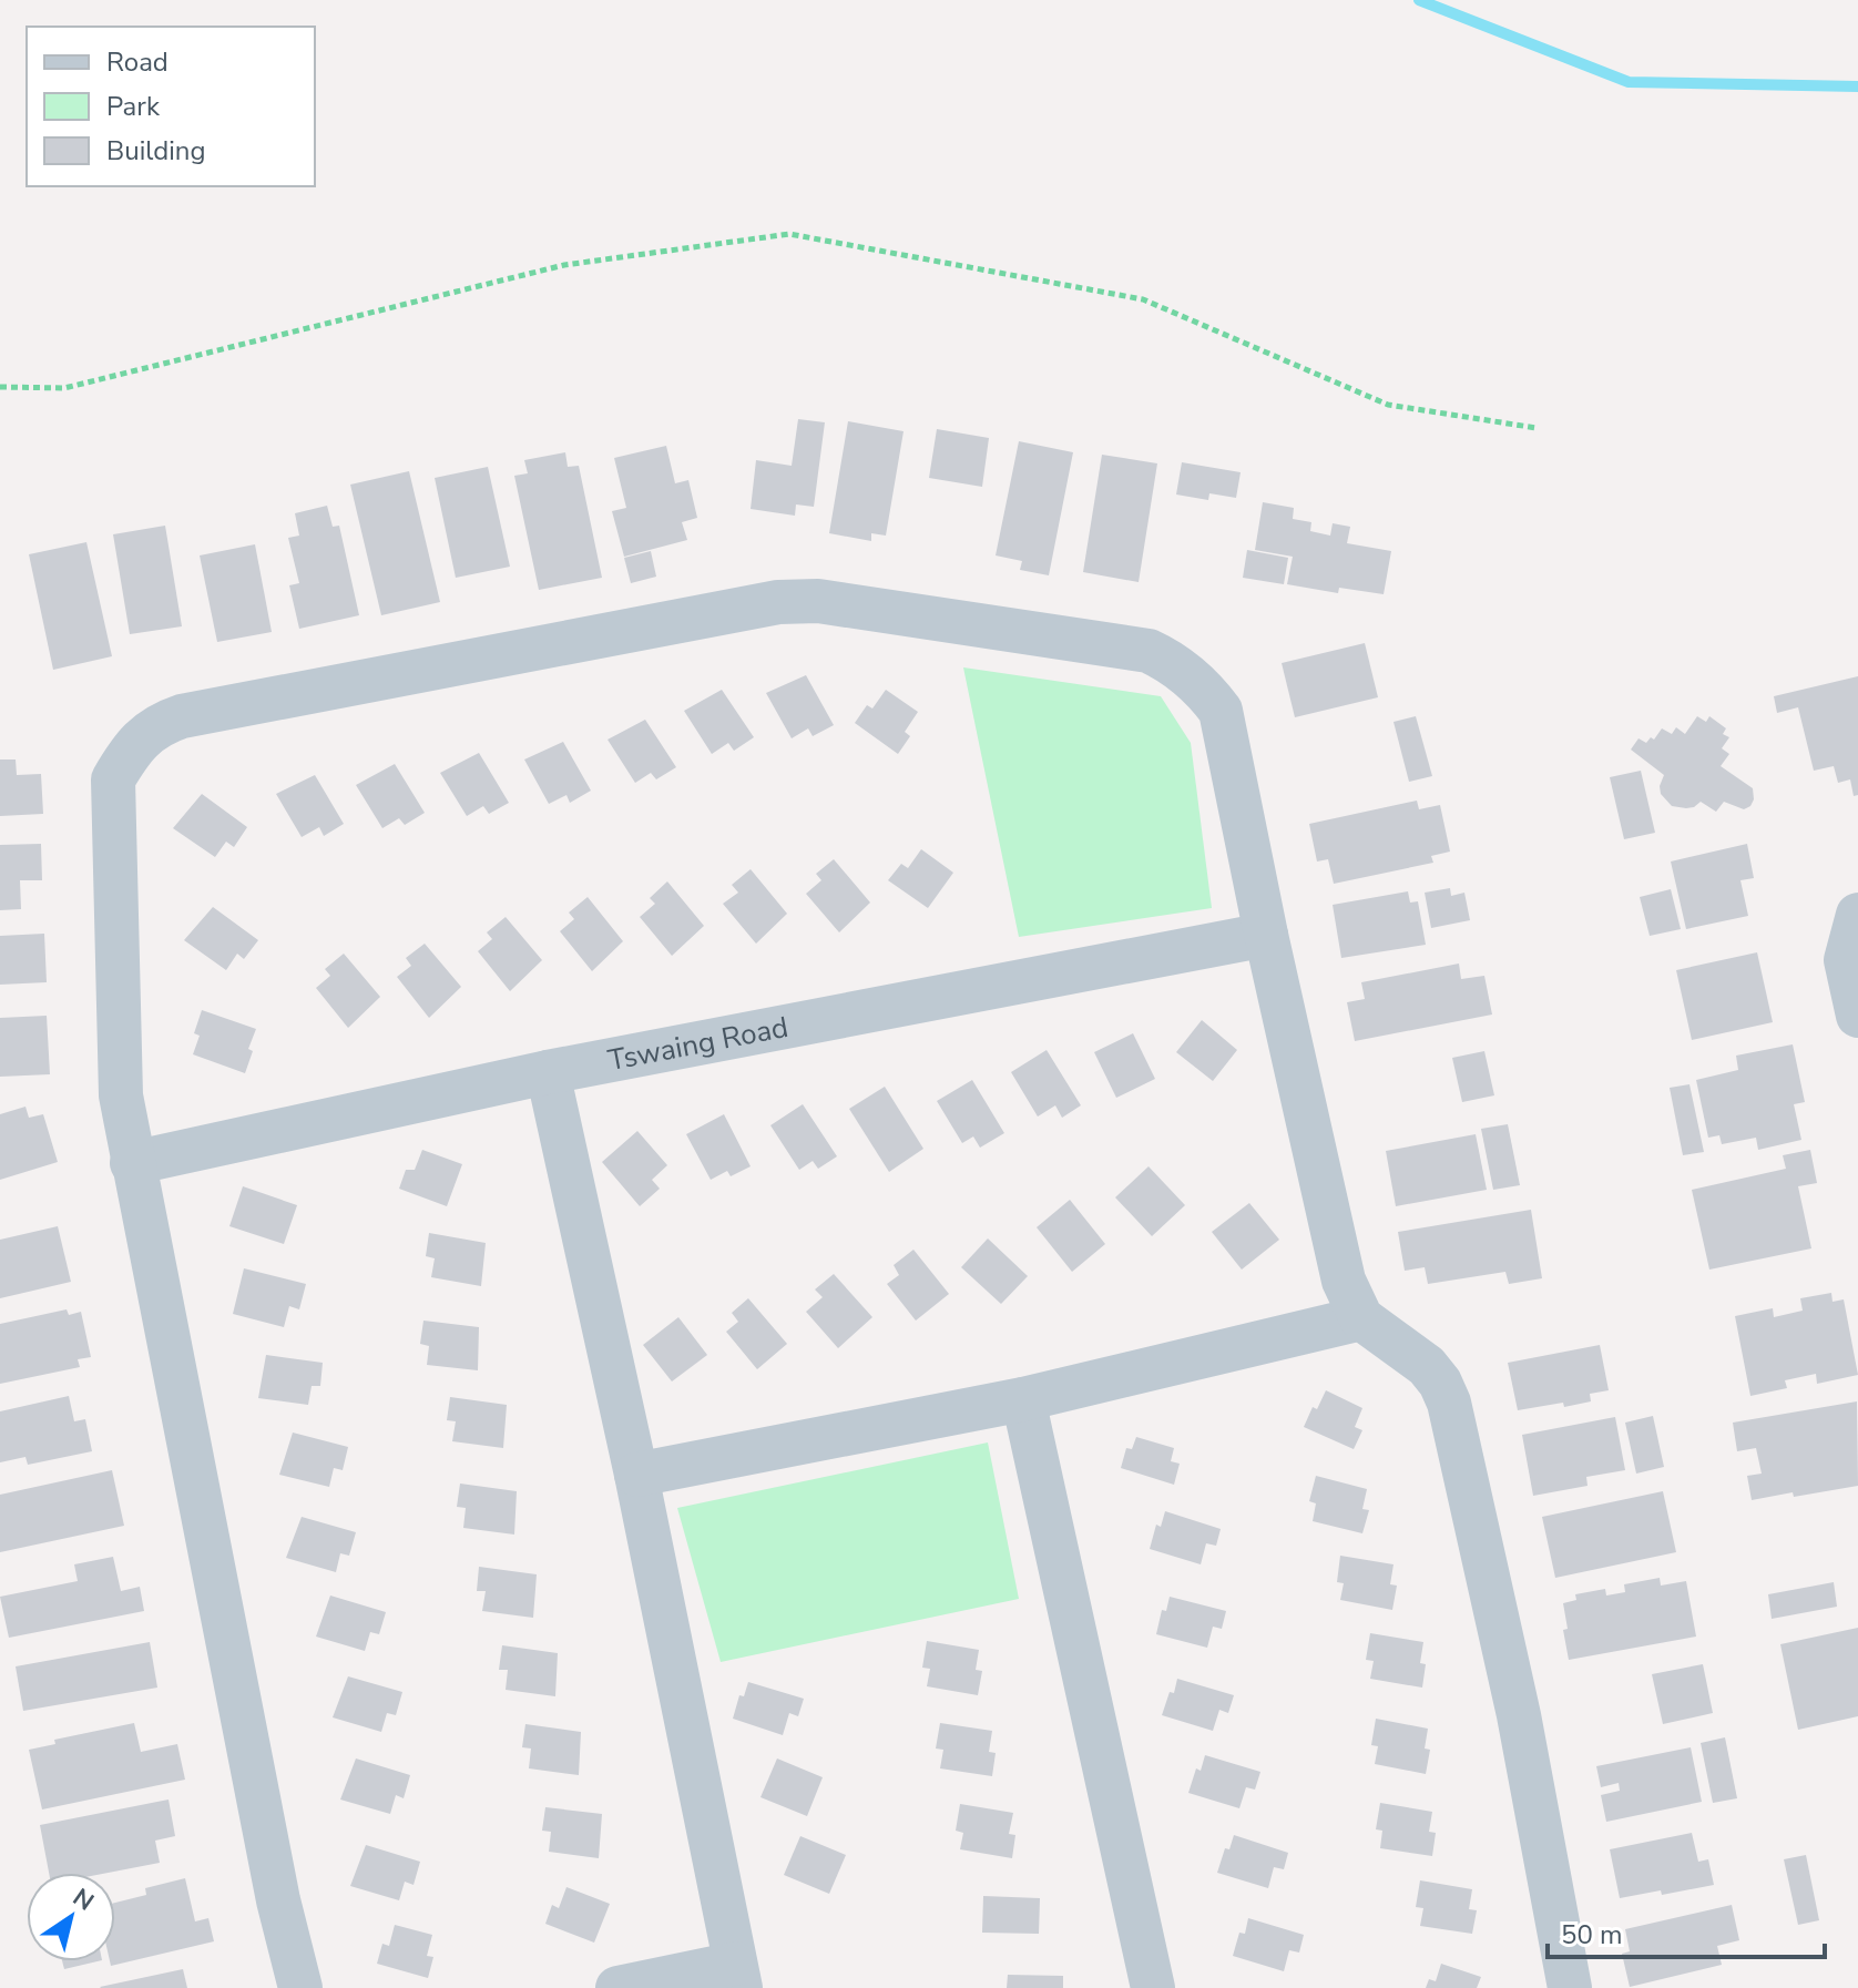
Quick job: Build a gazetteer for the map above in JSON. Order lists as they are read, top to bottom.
{
  "streets": {
    "street": ["Tswaing Road"]
  },
  "legend": ["Road", "Park", "Building"],
  "scale_bar": "50 m",
  "north": "top right"
}
